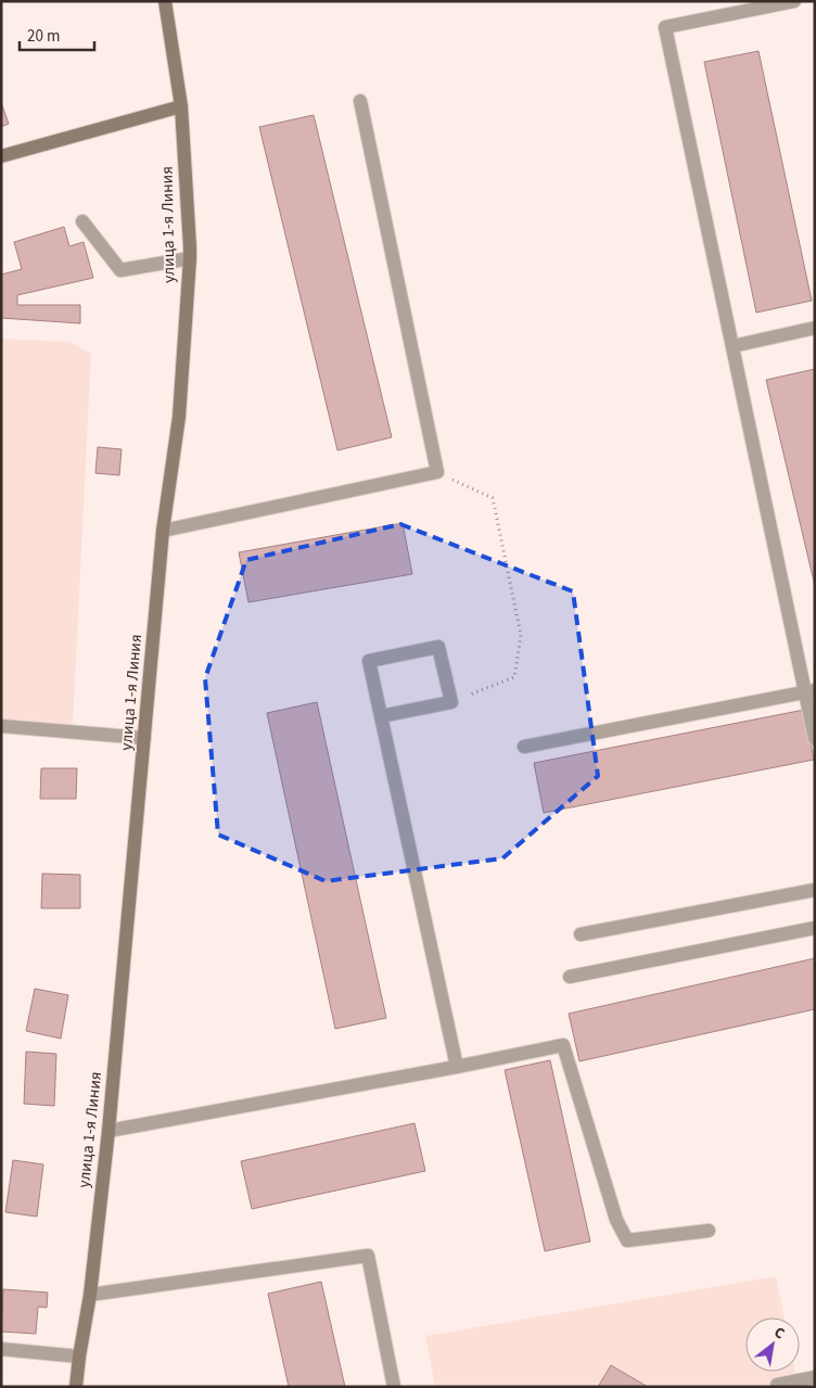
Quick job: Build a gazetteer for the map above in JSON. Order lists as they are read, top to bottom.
{
  "streets": {
    "main road": ["улица 1-я Линия"]
  },
  "scale_bar": "20 m",
  "north": "top right"
}
